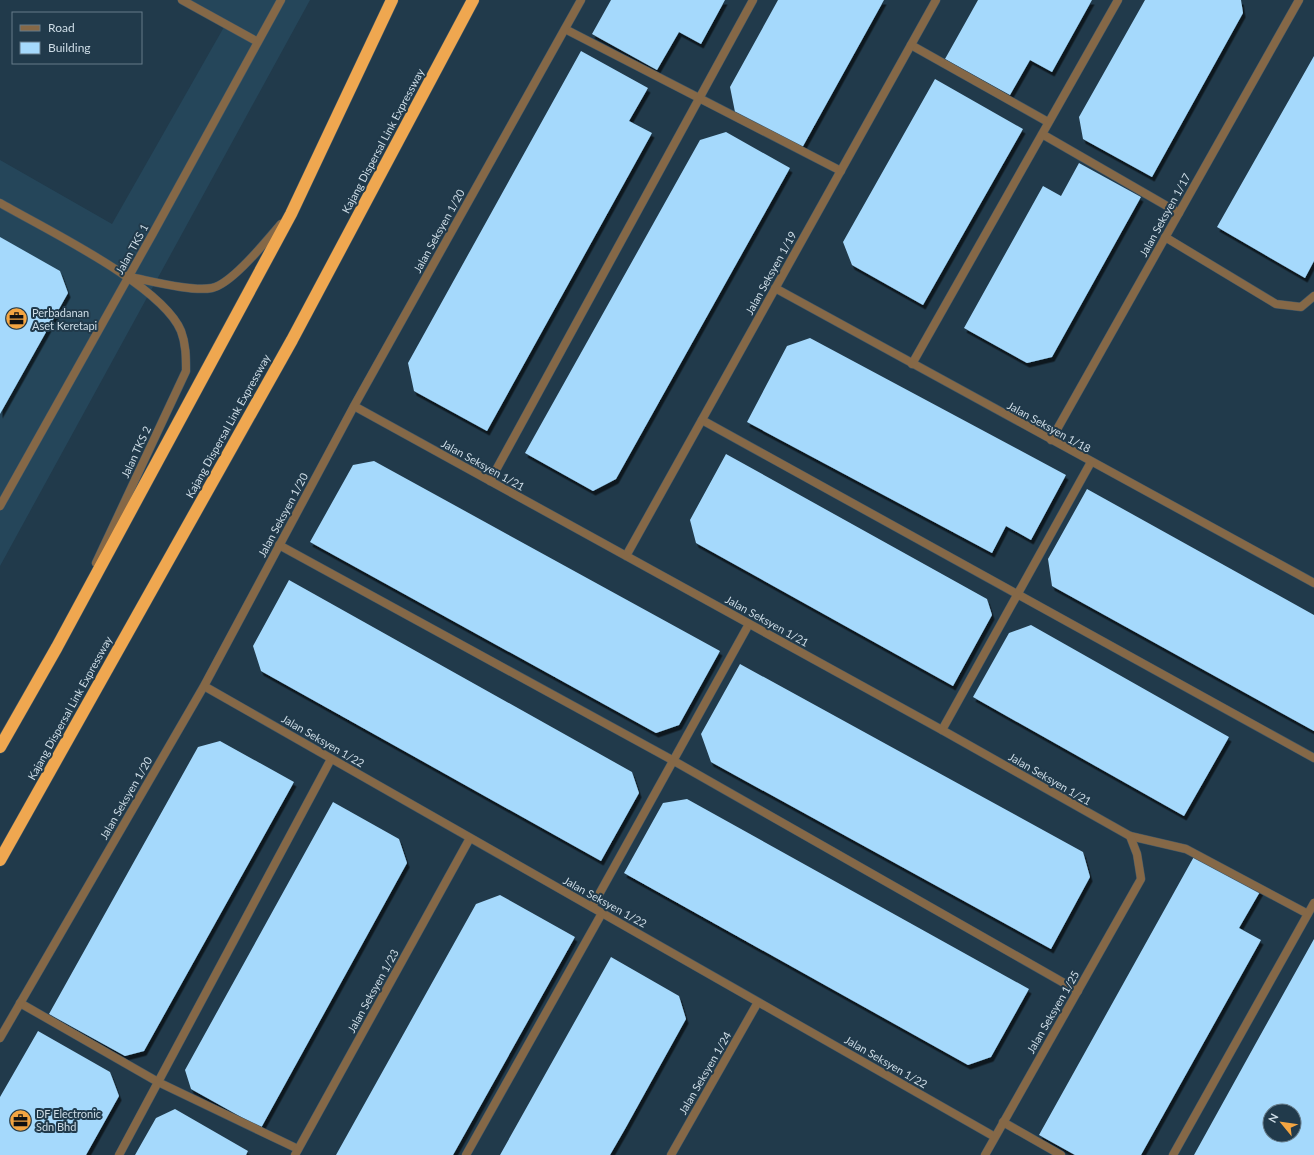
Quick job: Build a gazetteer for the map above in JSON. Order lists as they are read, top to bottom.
{
  "streets": {
    "highway": ["Kajang Dispersal Link Expressway"],
    "street": [
      "Jalan Seksyen 1/17",
      "Jalan Seksyen 1/20",
      "Jalan TKS 1",
      "Jalan Seksyen 1/19",
      "Jalan Seksyen 1/18",
      "Jalan TKS 2",
      "Jalan Seksyen 1/21",
      "Jalan Seksyen 1/22",
      "Jalan Seksyen 1/23",
      "Jalan Seksyen 1/25",
      "Jalan Seksyen 1/24"
    ]
  },
  "crossings": [
    ["Jalan Seksyen 1/17", "Jalan Seksyen 1/18"],
    ["Jalan Seksyen 1/20", "Jalan Seksyen 1/21"],
    ["Jalan Seksyen 1/20", "Jalan Seksyen 1/22"],
    ["Jalan TKS 1", "Jalan TKS 2"],
    ["Jalan Seksyen 1/19", "Jalan Seksyen 1/18"],
    ["Jalan Seksyen 1/19", "Jalan Seksyen 1/21"],
    ["Jalan Seksyen 1/21", "Jalan Seksyen 1/25"],
    ["Jalan Seksyen 1/22", "Jalan Seksyen 1/23"],
    ["Jalan Seksyen 1/22", "Jalan Seksyen 1/25"],
    ["Jalan Seksyen 1/22", "Jalan Seksyen 1/24"]
  ],
  "places": {
    "office": ["Perbadanan Aset Keretapi", "DF Electronic Sdn Bhd"]
  },
  "legend": ["Road", "Building"],
  "north": "top left"
}
